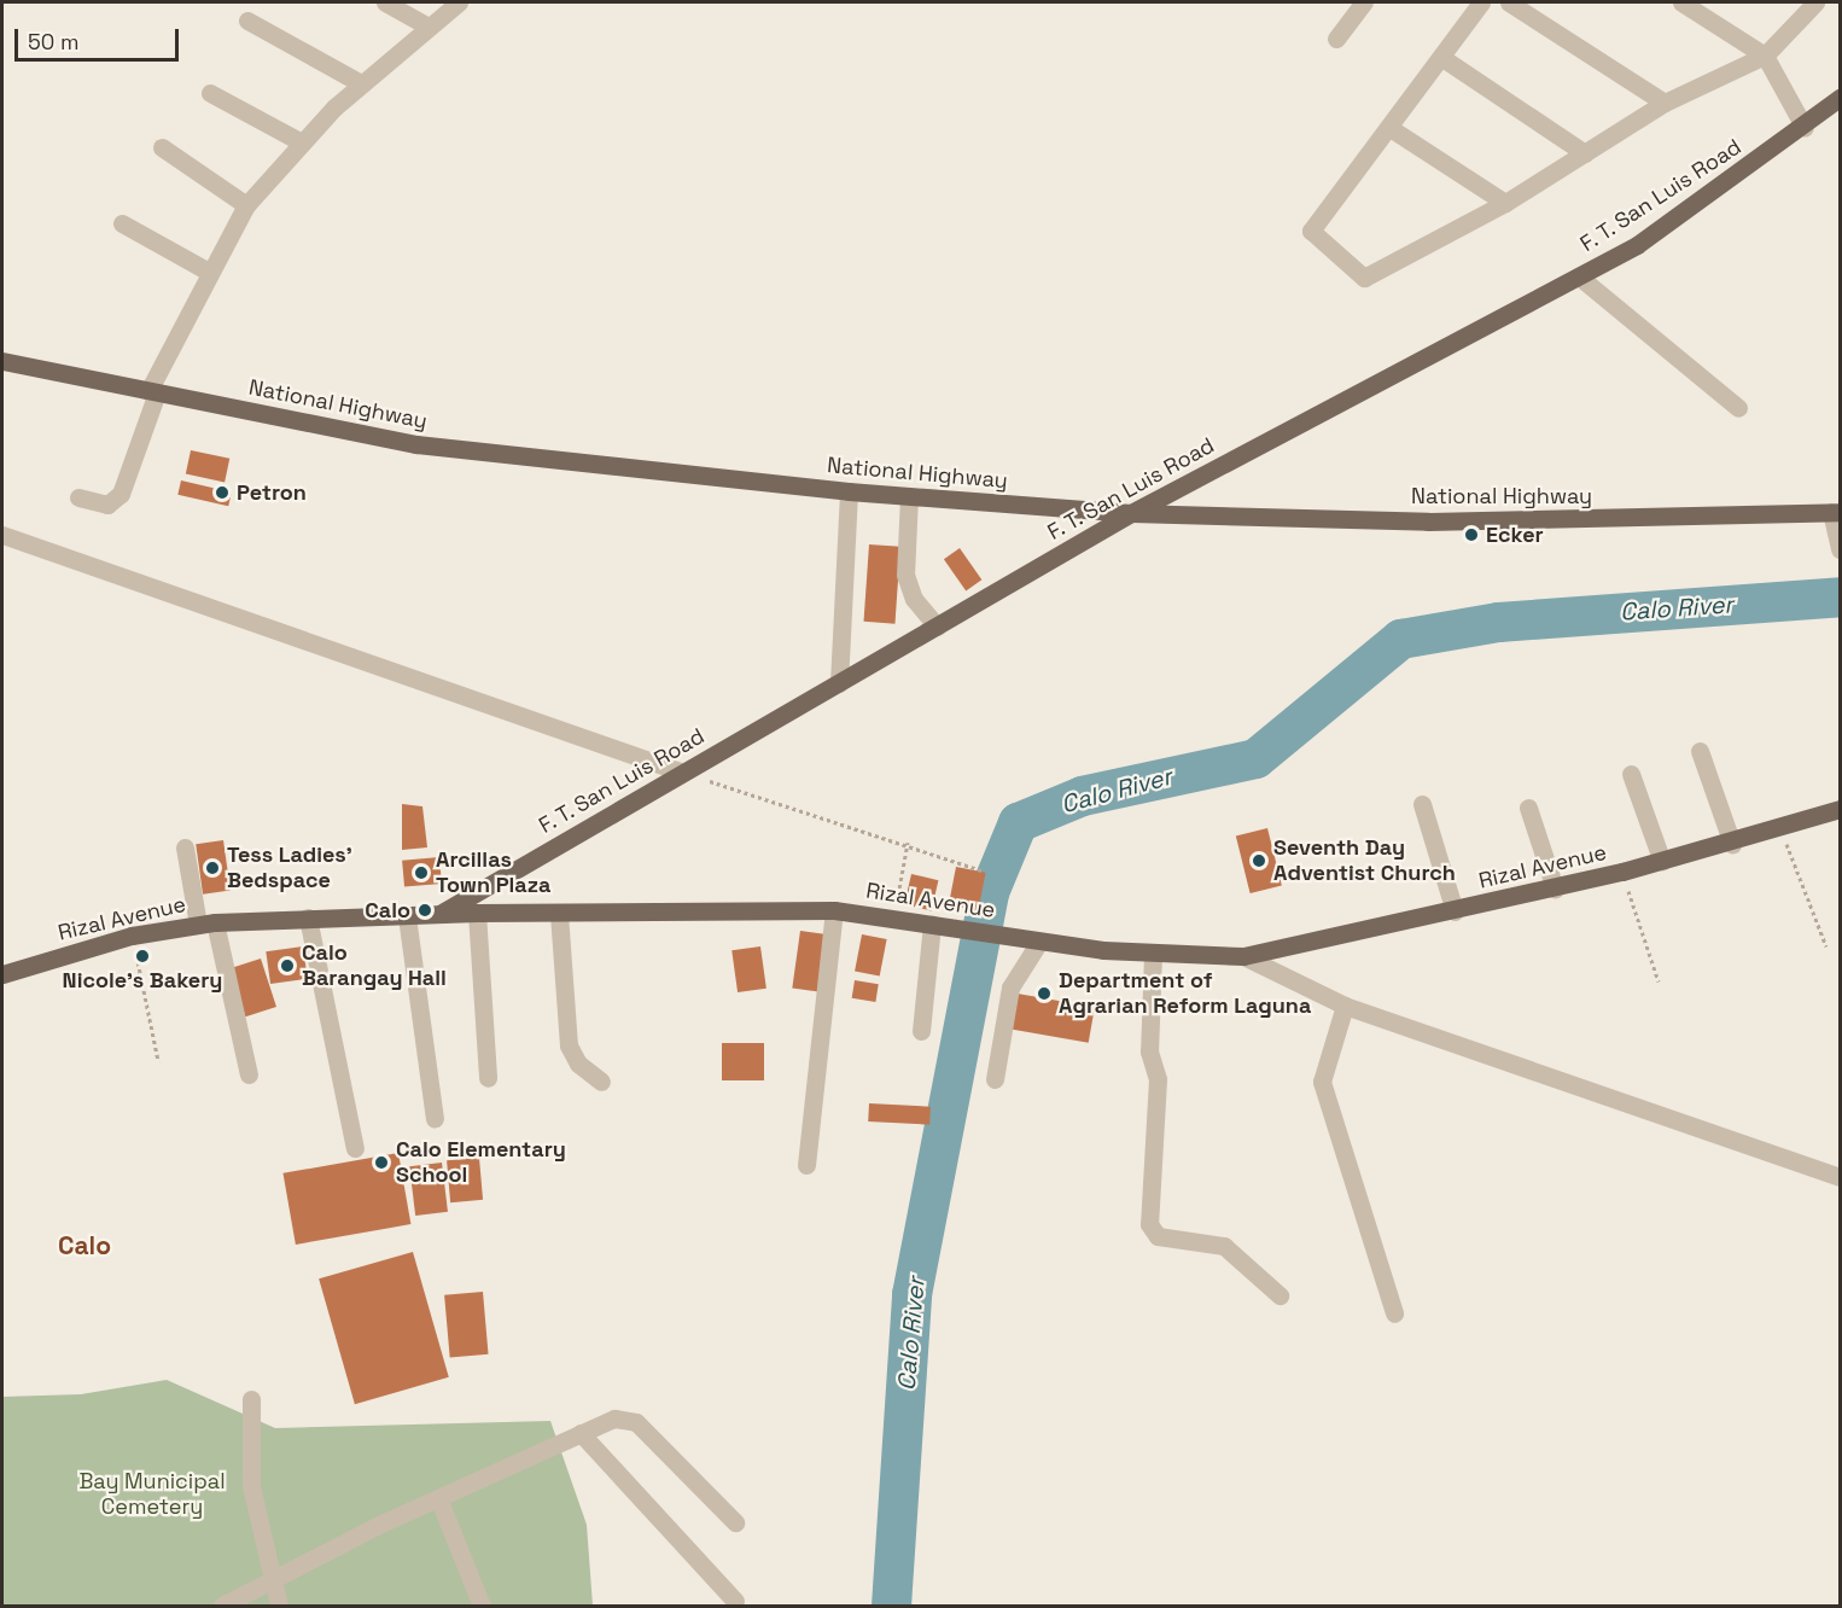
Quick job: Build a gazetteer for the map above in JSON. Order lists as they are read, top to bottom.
{
  "streets": {
    "main road": ["F. T. San Luis Road", "National Highway", "Rizal Avenue"]
  },
  "crossings": [
    ["F. T. San Luis Road", "National Highway"],
    ["F. T. San Luis Road", "Rizal Avenue"]
  ],
  "districts": ["Calo"],
  "water": ["Calo River"],
  "parks": ["Bay Municipal Cemetery"],
  "places": [
    "Petron",
    "Ecker",
    "Seventh Day Adventist Church",
    "Tess Ladies' Bedspace",
    "Arcillas Town Plaza",
    "Calo",
    "Nicole's Bakery",
    "Calo Barangay Hall",
    "Department of Agrarian Reform Laguna",
    "Calo Elementary School"
  ],
  "scale_bar": "50 m"
}
